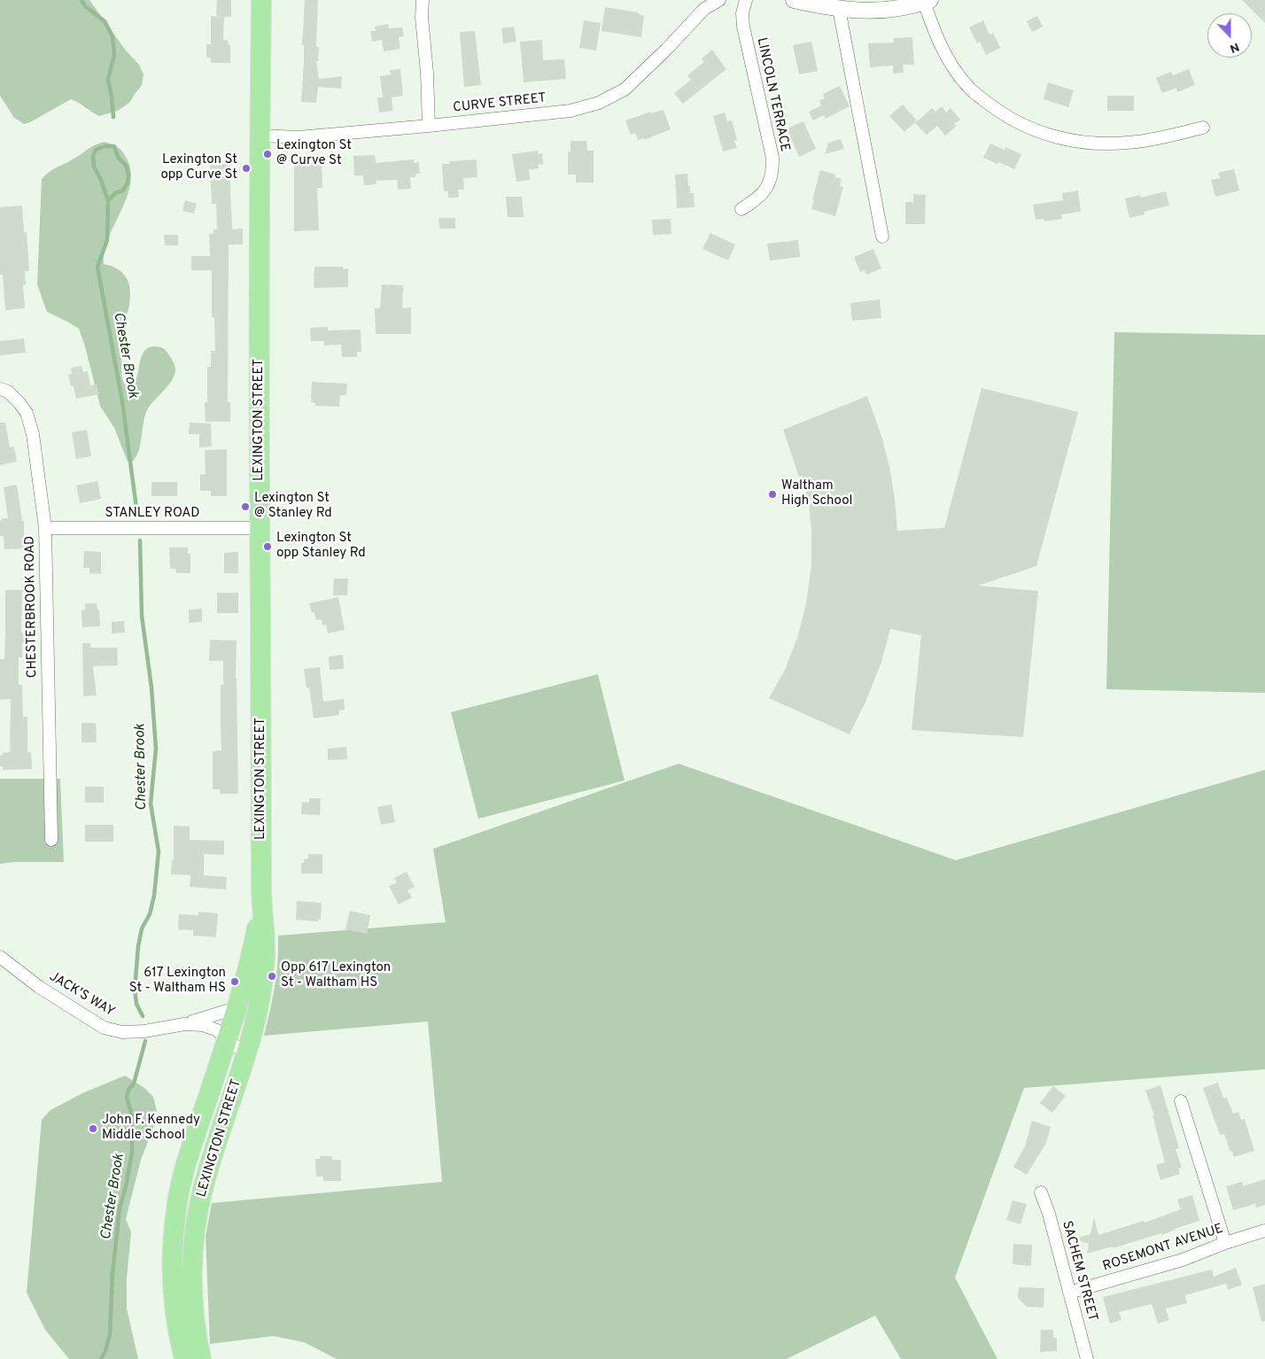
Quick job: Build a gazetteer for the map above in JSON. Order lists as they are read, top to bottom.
{
  "streets": {
    "main road": ["LEXINGTON STREET"],
    "street": [
      "LINCOLN TERRACE",
      "CURVE STREET",
      "STANLEY ROAD",
      "CHESTERBROOK ROAD",
      "JACK'S WAY",
      "ROSEMONT AVENUE",
      "SACHEM STREET"
    ]
  },
  "crossings": [
    ["CURVE STREET", "LEXINGTON STREET"],
    ["LEXINGTON STREET", "STANLEY ROAD"],
    ["LEXINGTON STREET", "JACK'S WAY"],
    ["STANLEY ROAD", "CHESTERBROOK ROAD"],
    ["ROSEMONT AVENUE", "SACHEM STREET"]
  ],
  "water": ["Chester Brook"],
  "places": [
    "Lexington St @ Curve St",
    "Lexington St opp Curve St",
    "Waltham High School",
    "Lexington St @ Stanley Rd",
    "Lexington St opp Stanley Rd",
    "Opp 617 Lexington St - Waltham HS",
    "617 Lexington St - Waltham HS",
    "John F. Kennedy Middle School"
  ],
  "north": "bottom"
}
